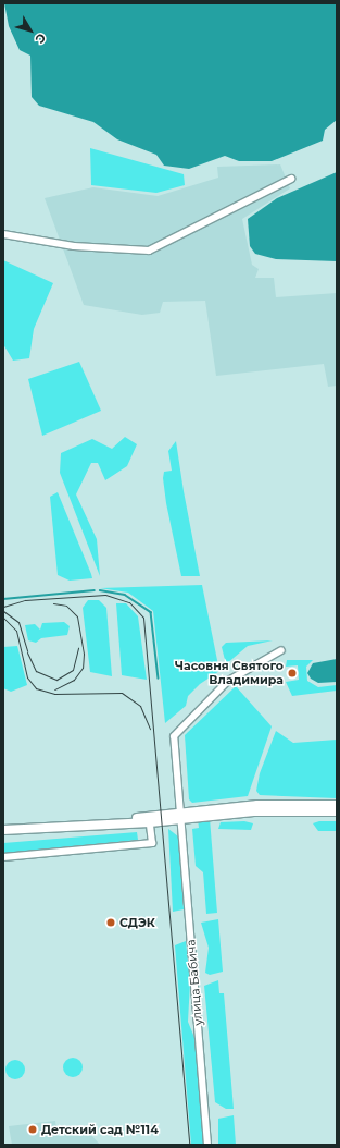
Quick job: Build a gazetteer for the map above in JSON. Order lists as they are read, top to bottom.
{
  "streets": {
    "street": ["улица Бабича"]
  },
  "places": ["Часовня Святого Владимира", "СДЭК", "Детский сад №114"],
  "north": "bottom right"
}
